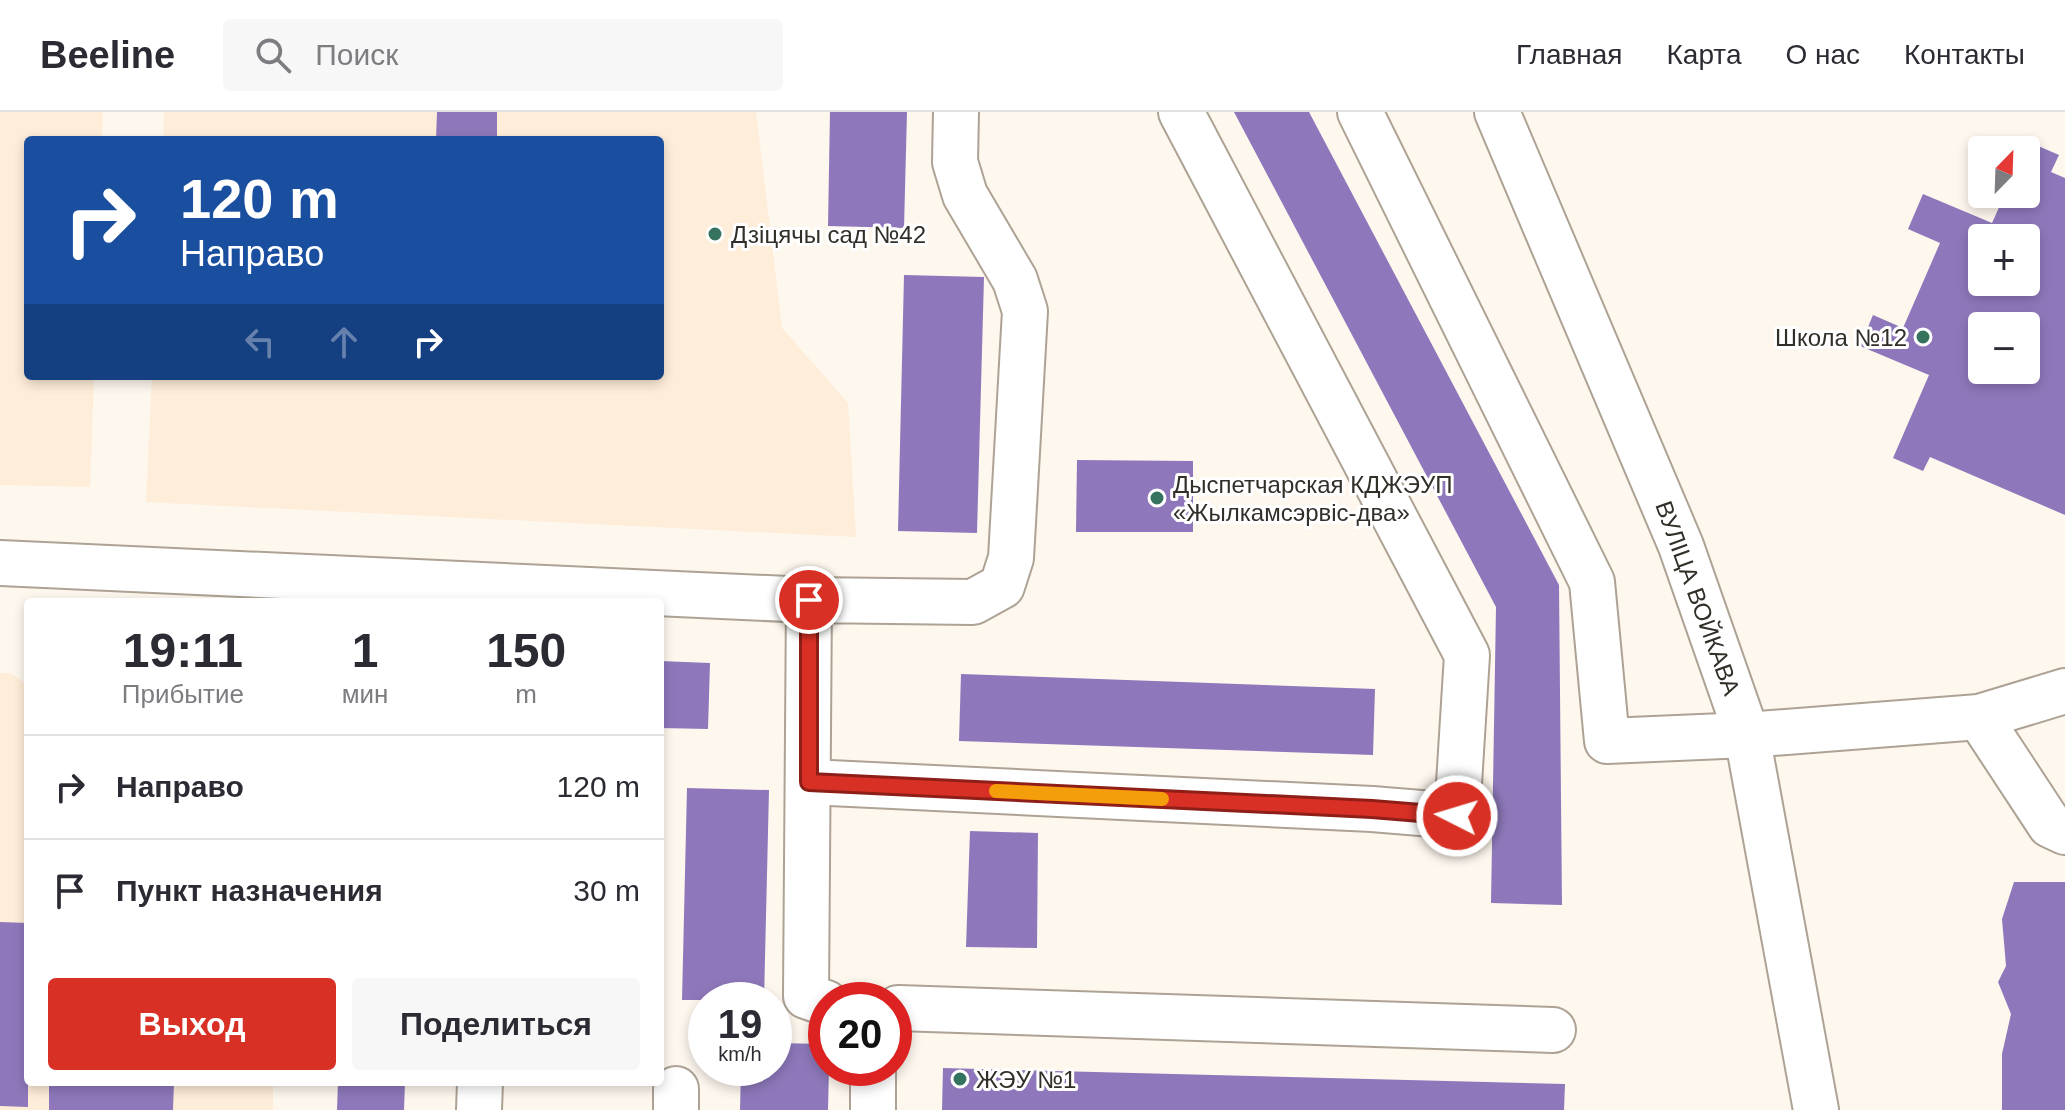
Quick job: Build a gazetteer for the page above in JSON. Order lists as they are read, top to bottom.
{
  "streets": {
    "main road": ["ВУЛІЦА ВОЙКАВА"]
  },
  "places": [
    "Дзіцячы сад №42",
    "Школа №12",
    "Дыспетчарская КДЖЭУП «Жылкамсэрвіс-два»",
    "ЖЭУ №1"
  ],
  "north": "top right",
  "page": {
    "header": "Beeline",
    "search": "Поиск",
    "nav": [
      "Главная",
      "Карта",
      "О нас",
      "Контакты"
    ],
    "map_buttons": ["+", "−"],
    "turn": ["120 m", "Направо"],
    "eta": [
      "19:11",
      "Прибытие",
      "1",
      "мин",
      "150",
      "m"
    ],
    "list": [
      {
        "name": "Направо",
        "value": "120 m"
      },
      {
        "name": "Пункт назначения",
        "value": "30 m"
      }
    ],
    "buttons": ["Выход", "Поделиться"],
    "speed": "19 km/h",
    "limit": "20"
  }
}
